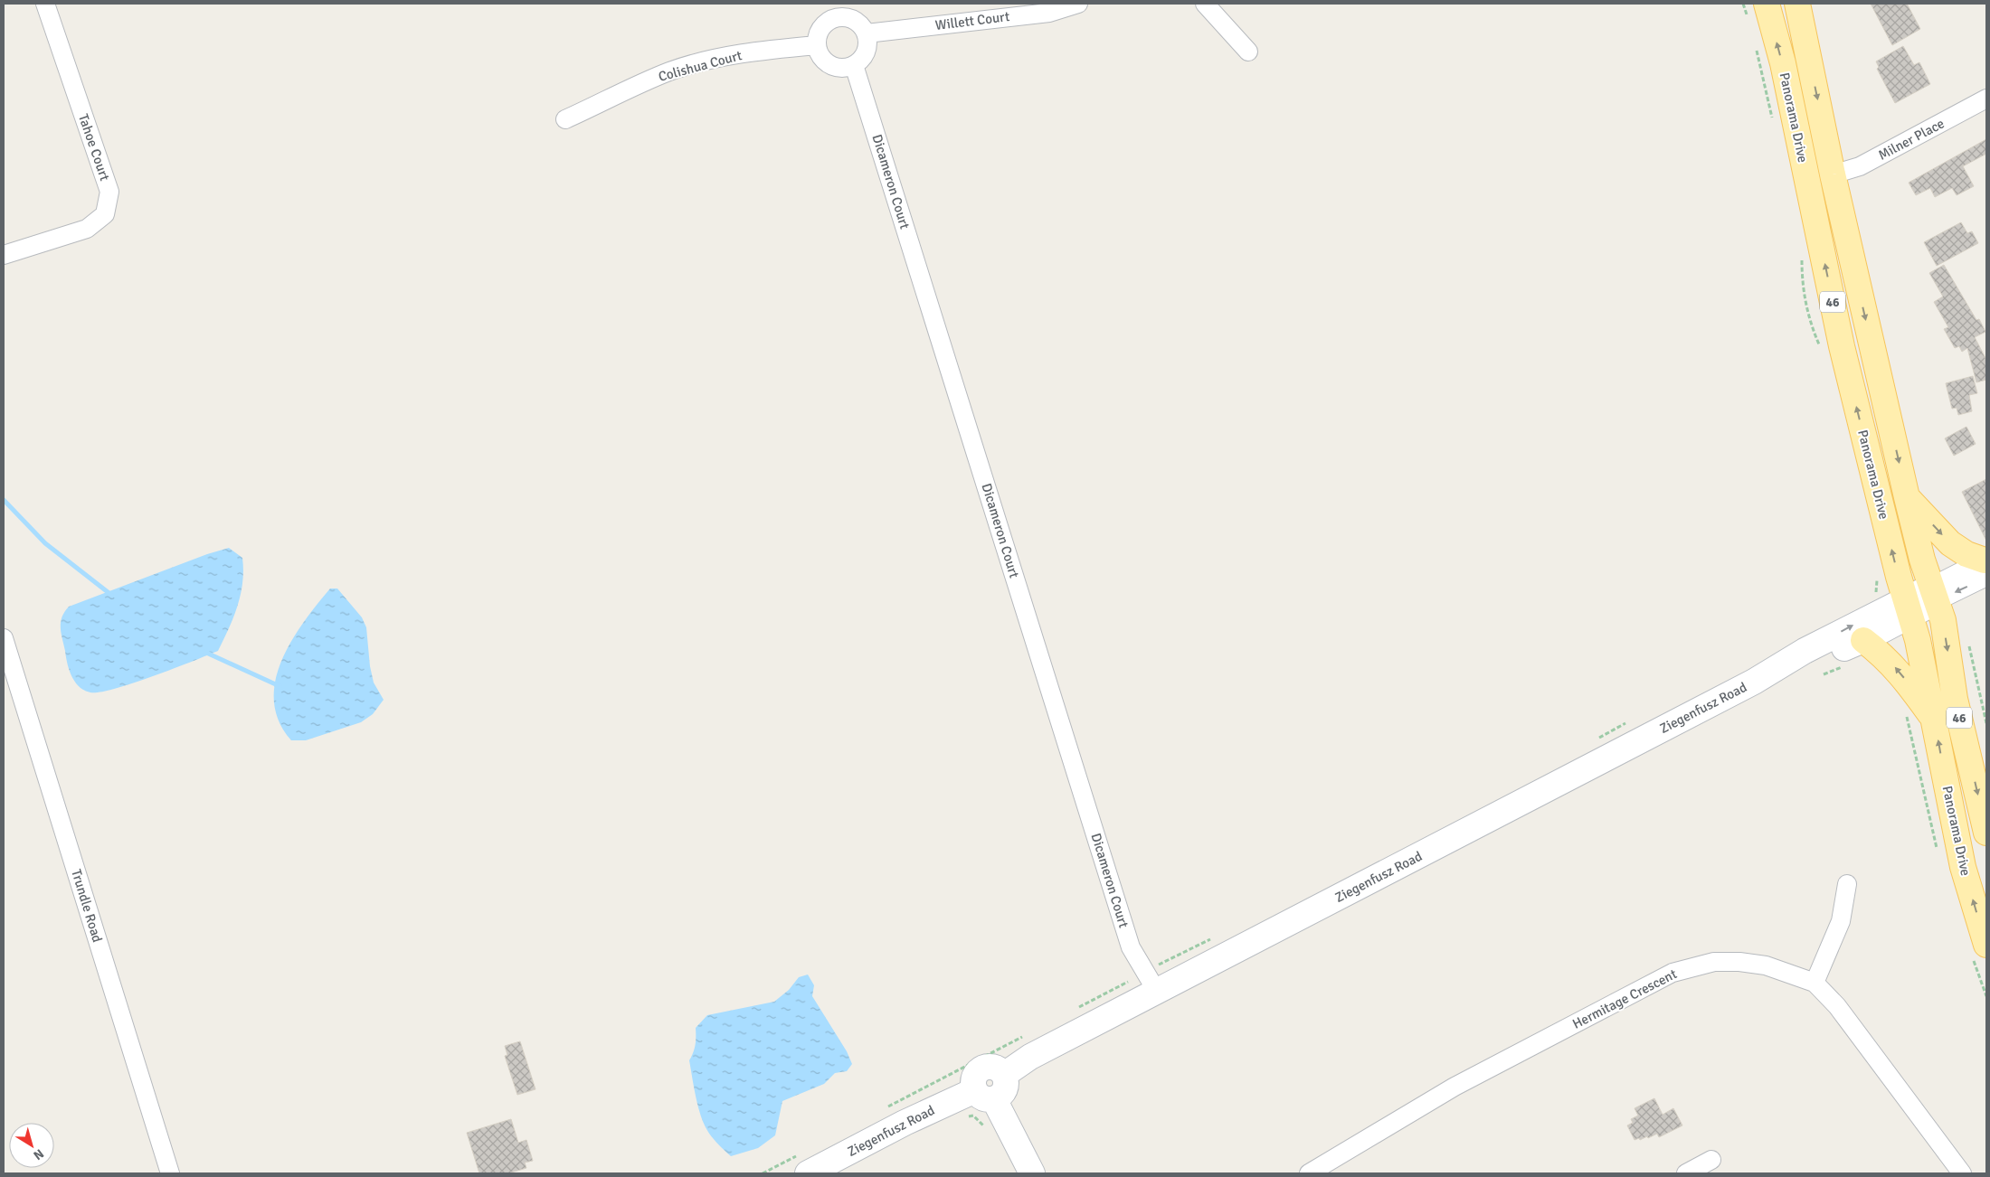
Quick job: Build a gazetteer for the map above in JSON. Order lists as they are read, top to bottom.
{
  "streets": {
    "main road": ["Panorama Drive", "46"],
    "street": [
      "Willett Court",
      "Colishua Court",
      "Milner Place",
      "Tahoe Court",
      "Dicameron Court",
      "Ziegenfusz Road",
      "Trundle Road",
      "Hermitage Crescent"
    ]
  },
  "crossings": [
    ["Willett Court", "Colishua Court"],
    ["Willett Court", "Dicameron Court"],
    ["Colishua Court", "Dicameron Court"],
    ["Panorama Drive", "Milner Place"],
    ["Panorama Drive", "Ziegenfusz Road"],
    ["Dicameron Court", "Ziegenfusz Road"]
  ],
  "north": "bottom right"
}
